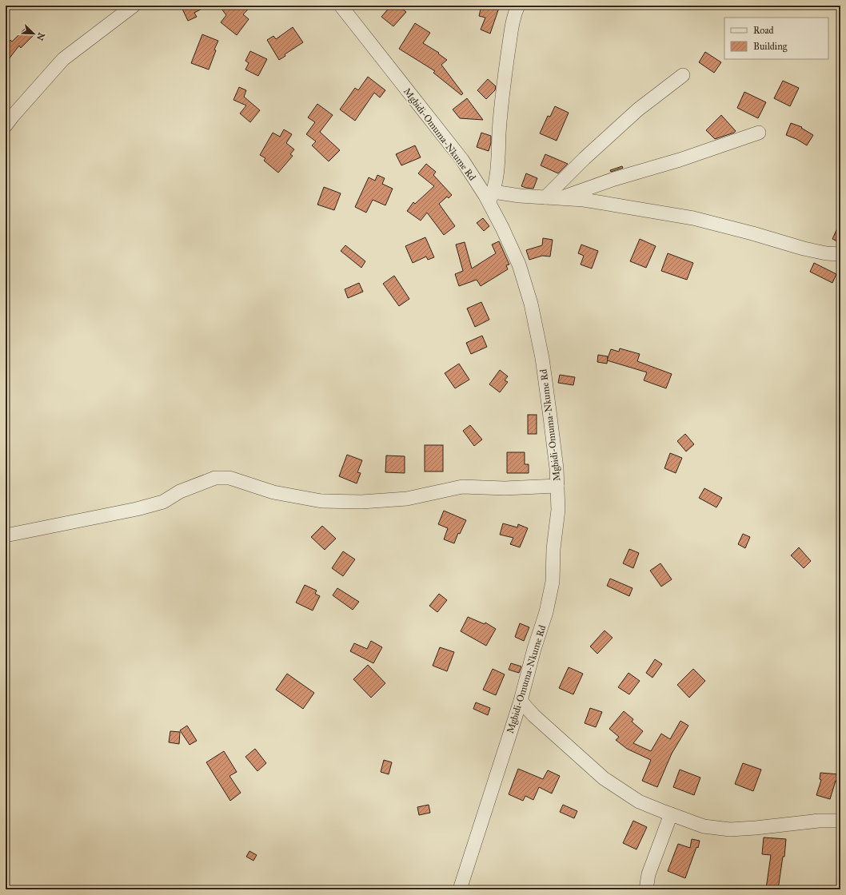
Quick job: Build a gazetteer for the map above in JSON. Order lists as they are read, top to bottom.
{
  "streets": {
    "street": ["Mgbidi-Omuma-Nkume Rd"]
  },
  "legend": ["Road", "Building"],
  "north": "bottom right"
}
